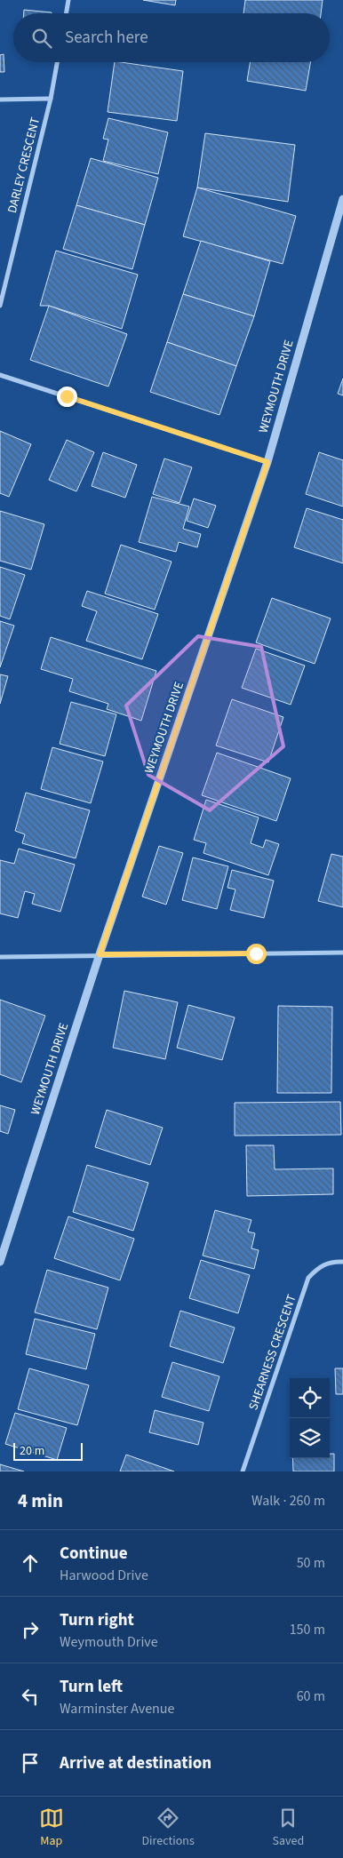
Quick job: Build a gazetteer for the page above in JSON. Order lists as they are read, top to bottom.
{
  "streets": {
    "street": ["DARLEY CRESCENT", "WEYMOUTH DRIVE", "SHEARNESS CRESCENT"]
  },
  "scale_bar": "20 m",
  "page": {
    "search": "Search here",
    "scale": "20 m",
    "heading": ["4 min", "Walk · 260 m"],
    "list": [
      ["Continue", "Harwood Drive", "50 m"],
      ["Turn right", "Weymouth Drive", "150 m"],
      ["Turn left", "Warminster Avenue", "60 m"],
      "Arrive at destination"
    ],
    "nav": ["Map", "Directions", "Saved"]
  }
}
